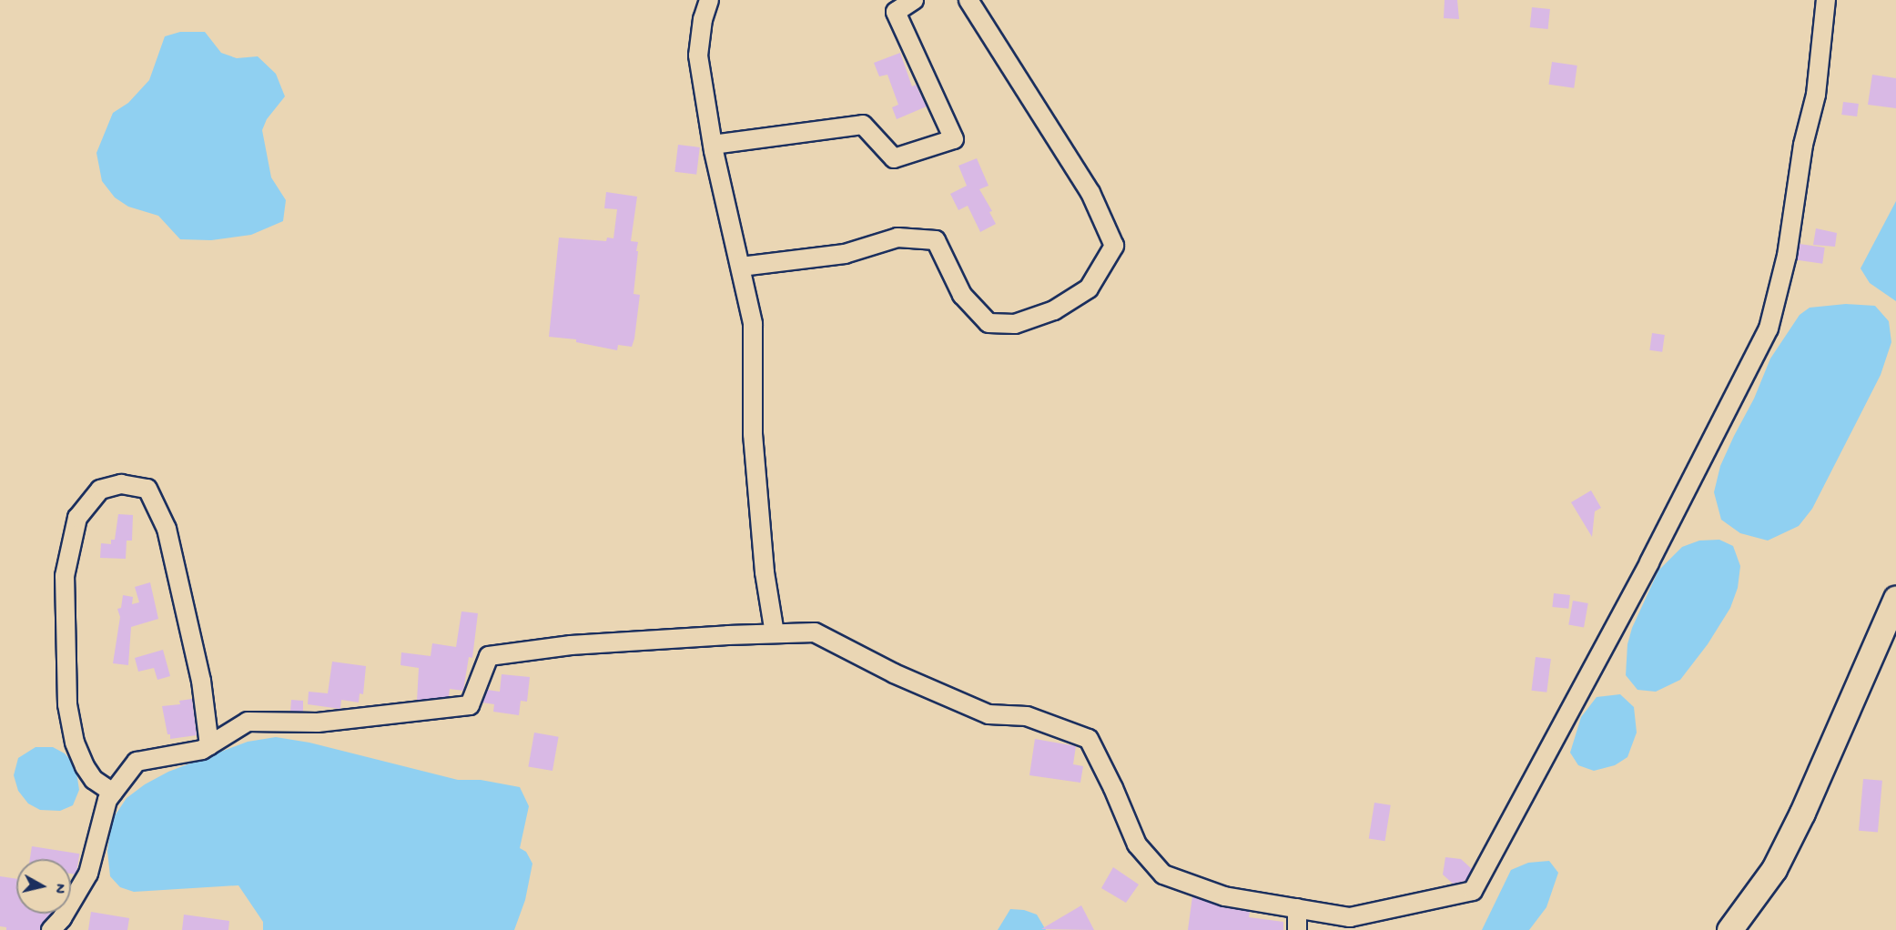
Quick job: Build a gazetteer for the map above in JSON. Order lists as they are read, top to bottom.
{
  "north": "right"
}
